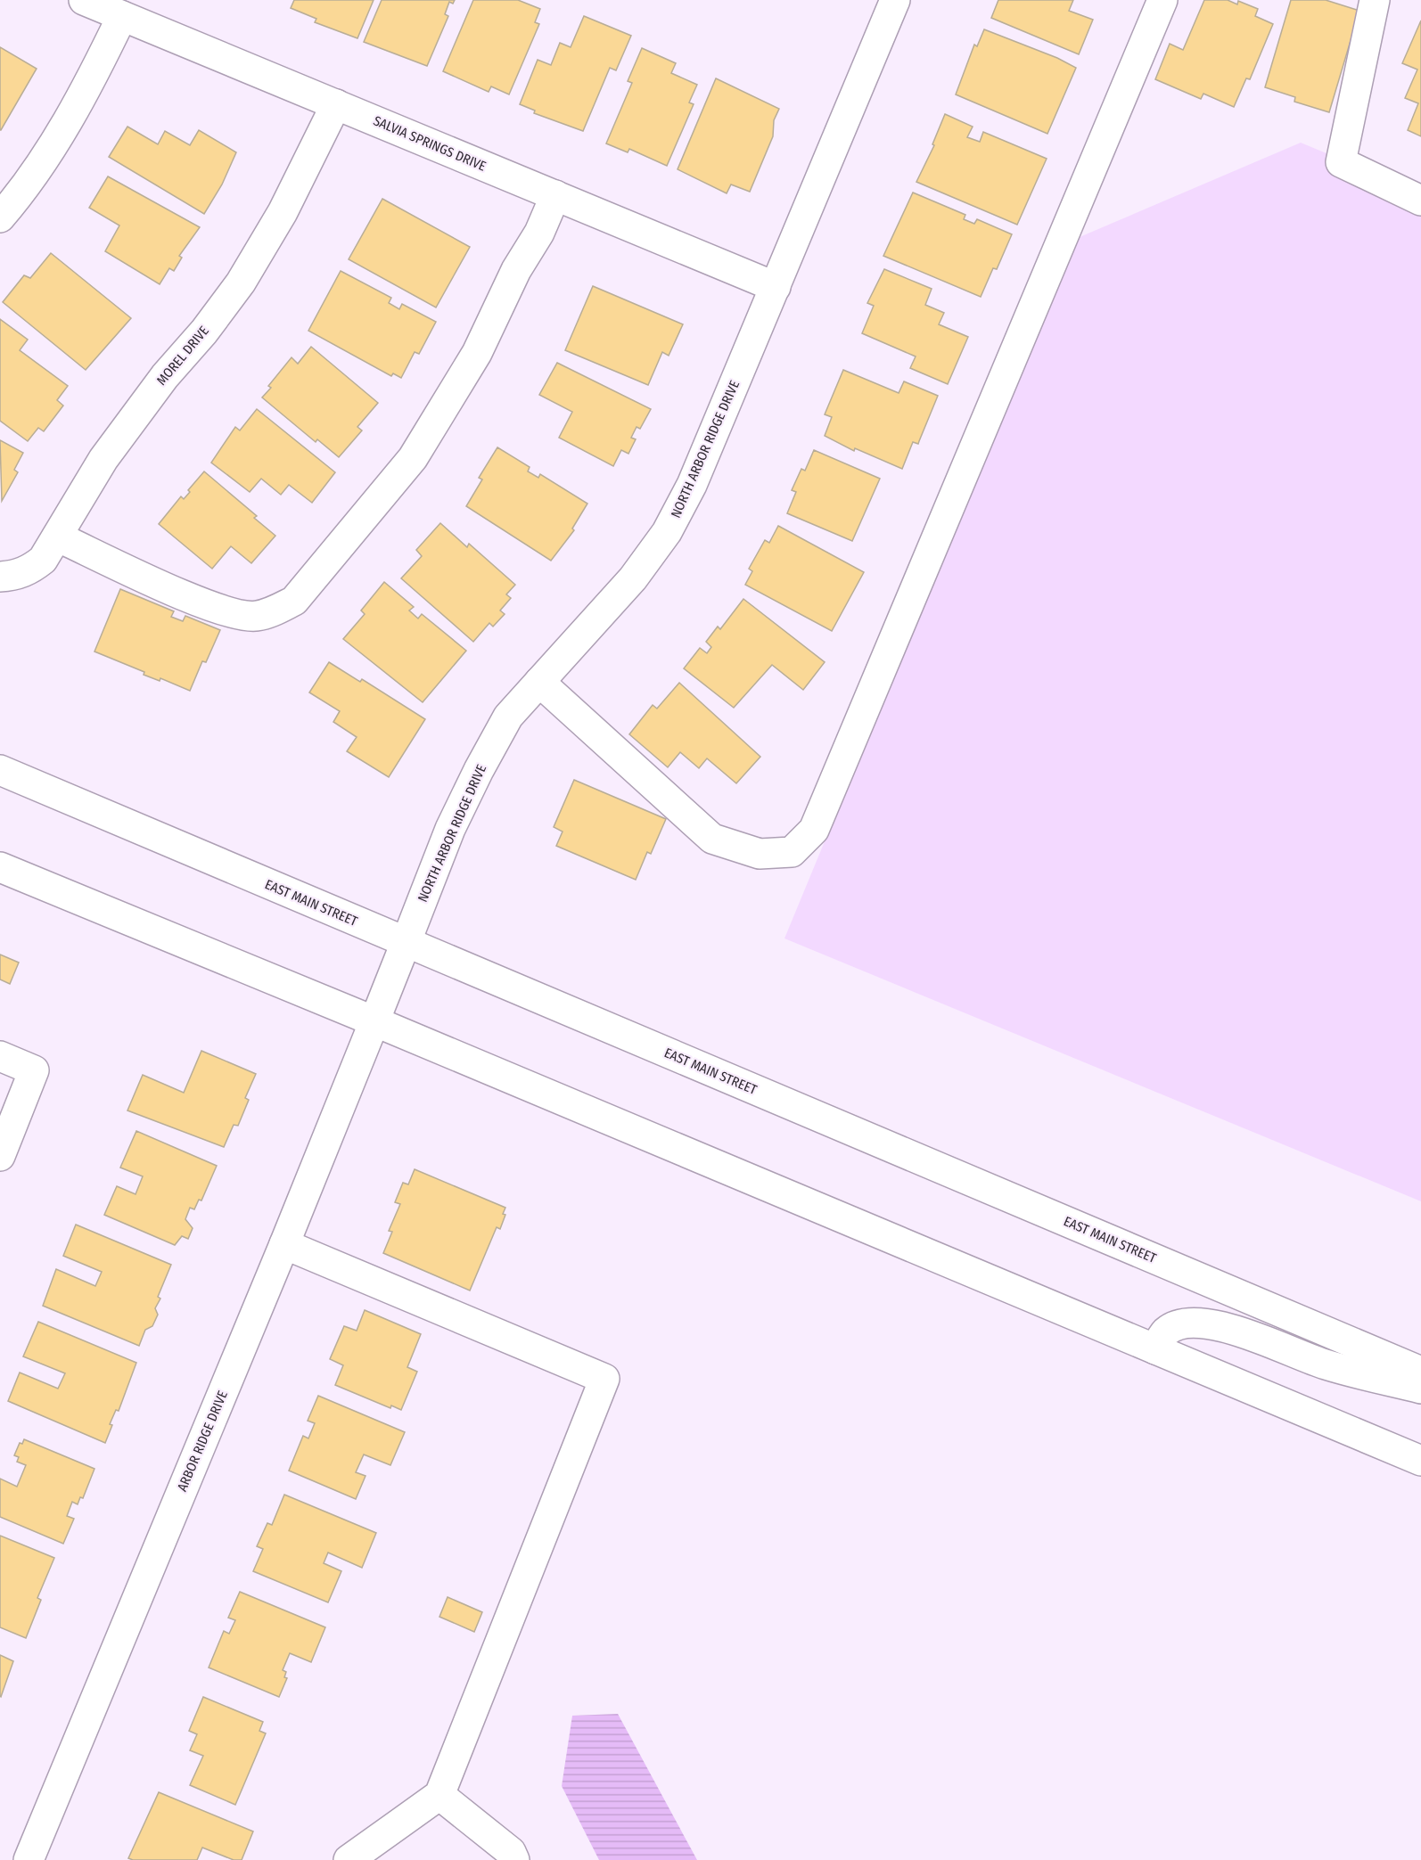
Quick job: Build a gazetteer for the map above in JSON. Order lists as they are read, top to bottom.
{
  "streets": {
    "main road": [
      "SALVIA SPRINGS DRIVE",
      "MOREL DRIVE",
      "NORTH ARBOR RIDGE DRIVE",
      "EAST MAIN STREET",
      "ARBOR RIDGE DRIVE"
    ]
  },
  "crossings": [
    ["SALVIA SPRINGS DRIVE", "MOREL DRIVE"],
    ["SALVIA SPRINGS DRIVE", "NORTH ARBOR RIDGE DRIVE"],
    ["NORTH ARBOR RIDGE DRIVE", "EAST MAIN STREET"],
    ["NORTH ARBOR RIDGE DRIVE", "ARBOR RIDGE DRIVE"]
  ]
}
